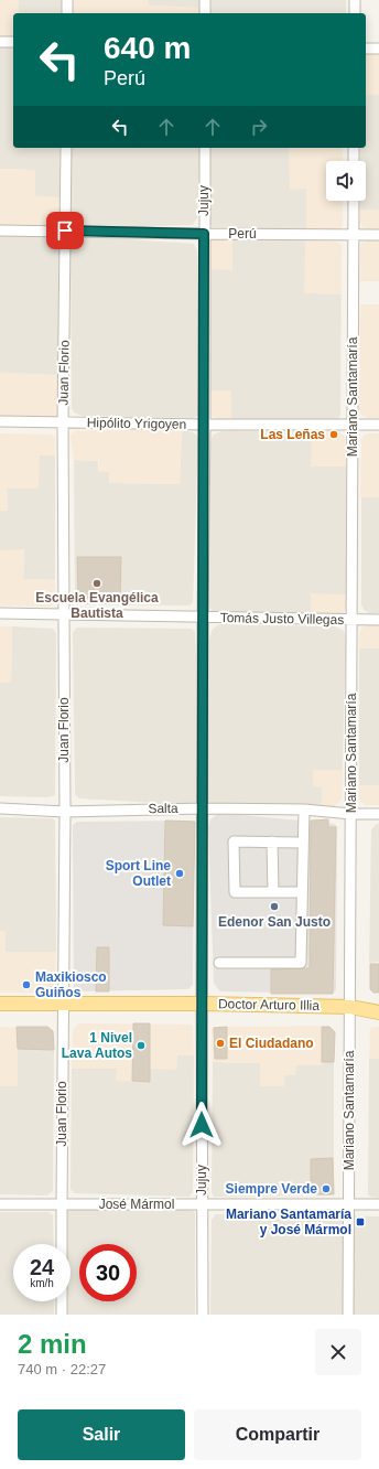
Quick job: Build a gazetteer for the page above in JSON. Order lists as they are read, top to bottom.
{
  "streets": {
    "main road": ["Doctor Arturo Illia"],
    "street": [
      "Jujuy",
      "Perú",
      "Juan Florio",
      "Mariano Santamaría",
      "Hipólito Yrigoyen",
      "Tomás Justo Villegas",
      "Salta",
      "José Mármol"
    ]
  },
  "crossings": [
    ["Jujuy", "Perú"],
    ["Jujuy", "Hipólito Yrigoyen"],
    ["Jujuy", "Tomás Justo Villegas"],
    ["Jujuy", "Salta"],
    ["Jujuy", "Doctor Arturo Illia"],
    ["Jujuy", "José Mármol"],
    ["Perú", "Juan Florio"],
    ["Perú", "Mariano Santamaría"],
    ["Juan Florio", "Hipólito Yrigoyen"],
    ["Juan Florio", "Tomás Justo Villegas"],
    ["Juan Florio", "Salta"],
    ["Juan Florio", "Doctor Arturo Illia"],
    ["Juan Florio", "José Mármol"],
    ["Mariano Santamaría", "Hipólito Yrigoyen"],
    ["Mariano Santamaría", "Tomás Justo Villegas"],
    ["Mariano Santamaría", "Salta"],
    ["Mariano Santamaría", "Doctor Arturo Illia"],
    ["Mariano Santamaría", "José Mármol"]
  ],
  "places": {
    "other": [
      "Las Leñas",
      "Escuela Evangélica Bautista",
      "Sport Line Outlet",
      "Edenor San Justo",
      "Maxikiosco Guiños",
      "El Ciudadano",
      "1 Nivel Lava Autos",
      "Siempre Verde"
    ],
    "transit": ["Mariano Santamaría y José Mármol"]
  },
  "page": {
    "turn": ["640 m", "Perú"],
    "speed": "24 km/h",
    "limit": "30",
    "heading": ["2 min", "740 m · 22:27"],
    "buttons": ["Salir", "Compartir"]
  }
}
